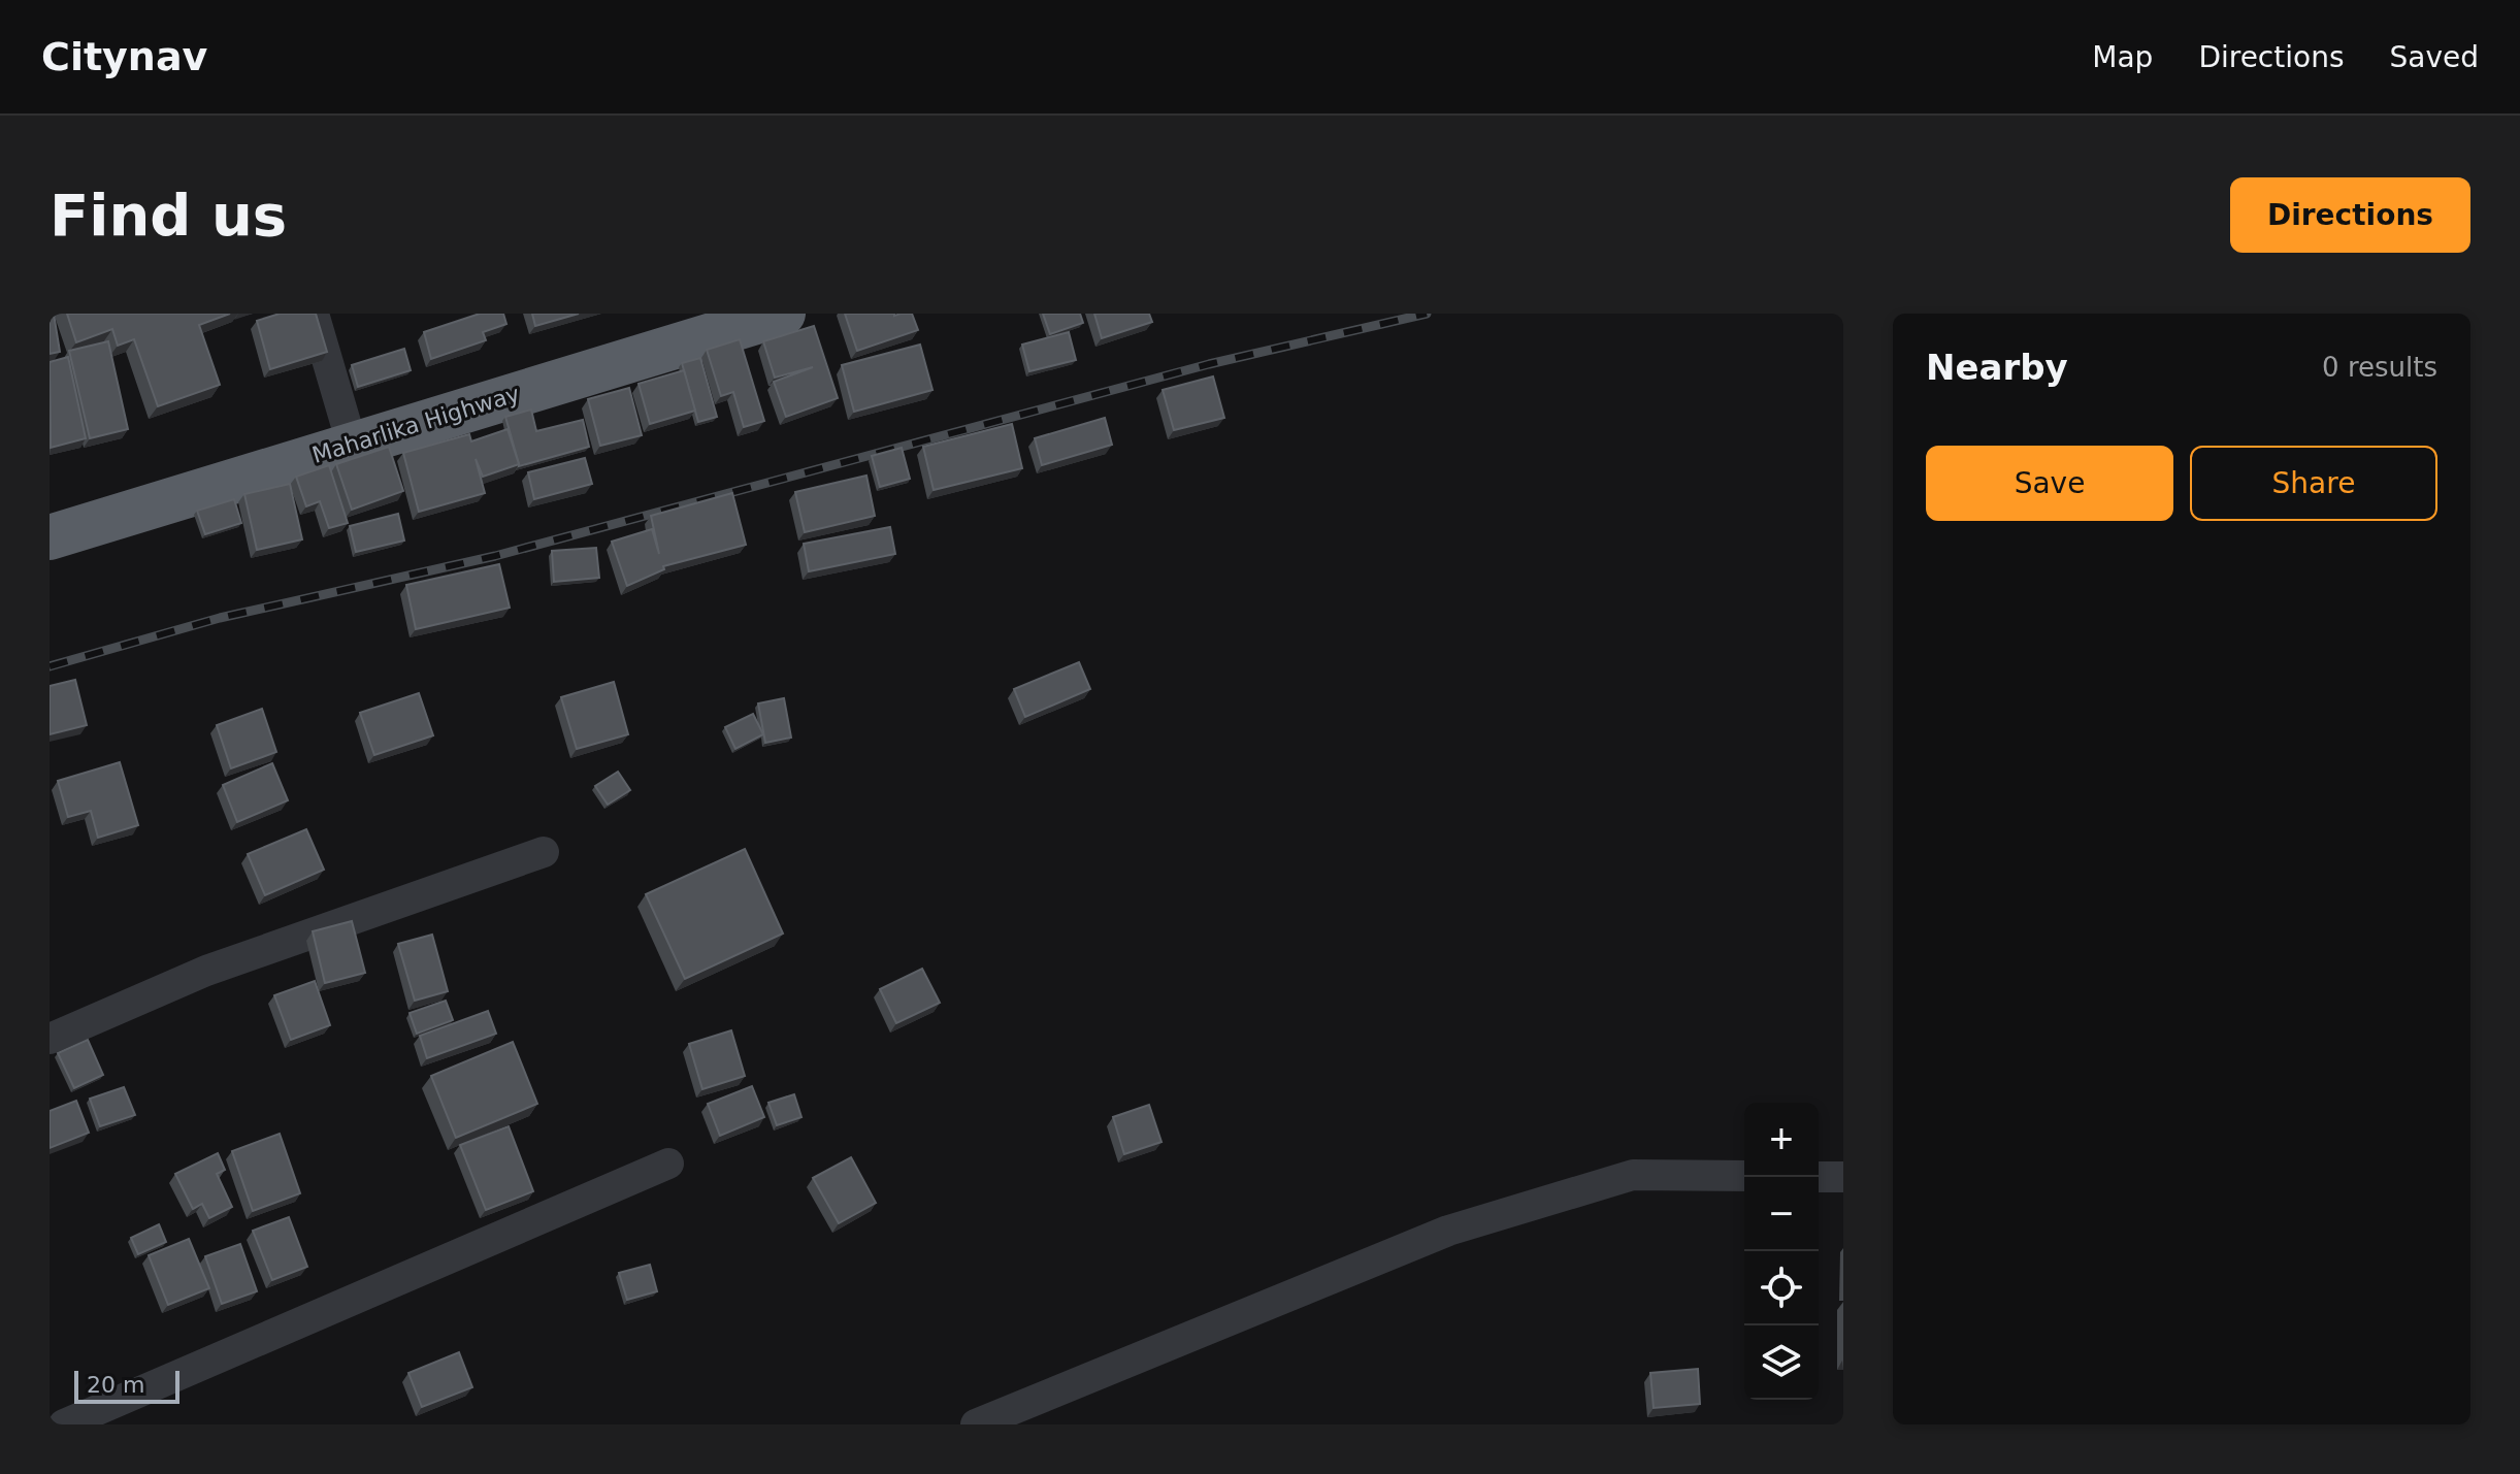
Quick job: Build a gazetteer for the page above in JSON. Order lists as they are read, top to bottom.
{
  "streets": {
    "highway": ["Maharlika Highway"]
  },
  "scale_bar": "20 m",
  "page": {
    "header": "Citynav",
    "nav": ["Map", "Directions", "Saved"],
    "buttons": [
      "Directions",
      ["Save", "Share"]
    ],
    "title": "Find us",
    "heading": ["Nearby", "0 results"],
    "map_buttons": ["+", "−"],
    "scale": "20 m"
  }
}
